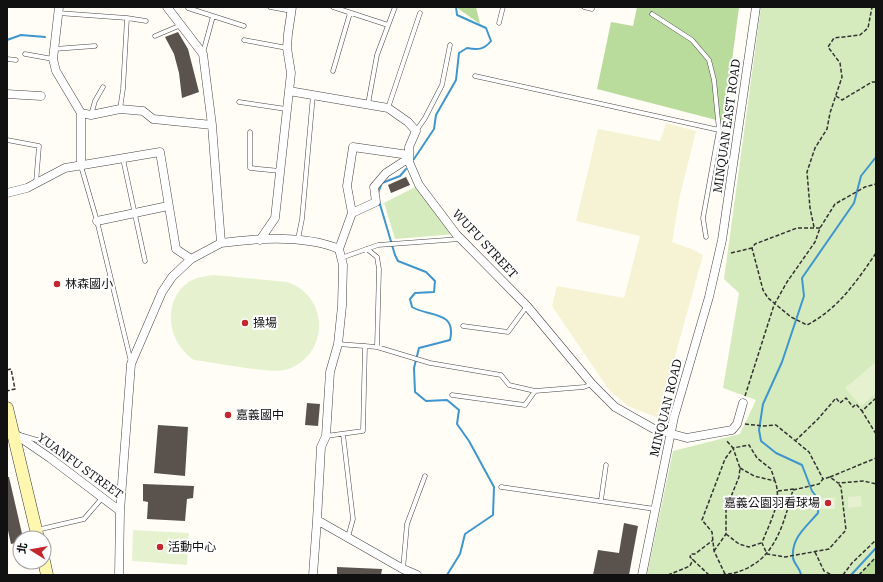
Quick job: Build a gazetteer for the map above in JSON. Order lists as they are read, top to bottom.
{
  "streets": {
    "street": [
      "MINQUAN EAST ROAD",
      "WUFU STREET",
      "MINQUAN ROAD",
      "YUANFU STREET"
    ]
  },
  "crossings": [
    ["MINQUAN EAST ROAD", "MINQUAN ROAD"],
    ["WUFU STREET", "MINQUAN ROAD"]
  ],
  "places": [
    "林森國小",
    "操場",
    "嘉義國中",
    "嘉義公園羽看球場",
    "活動中心"
  ],
  "north": "left"
}
